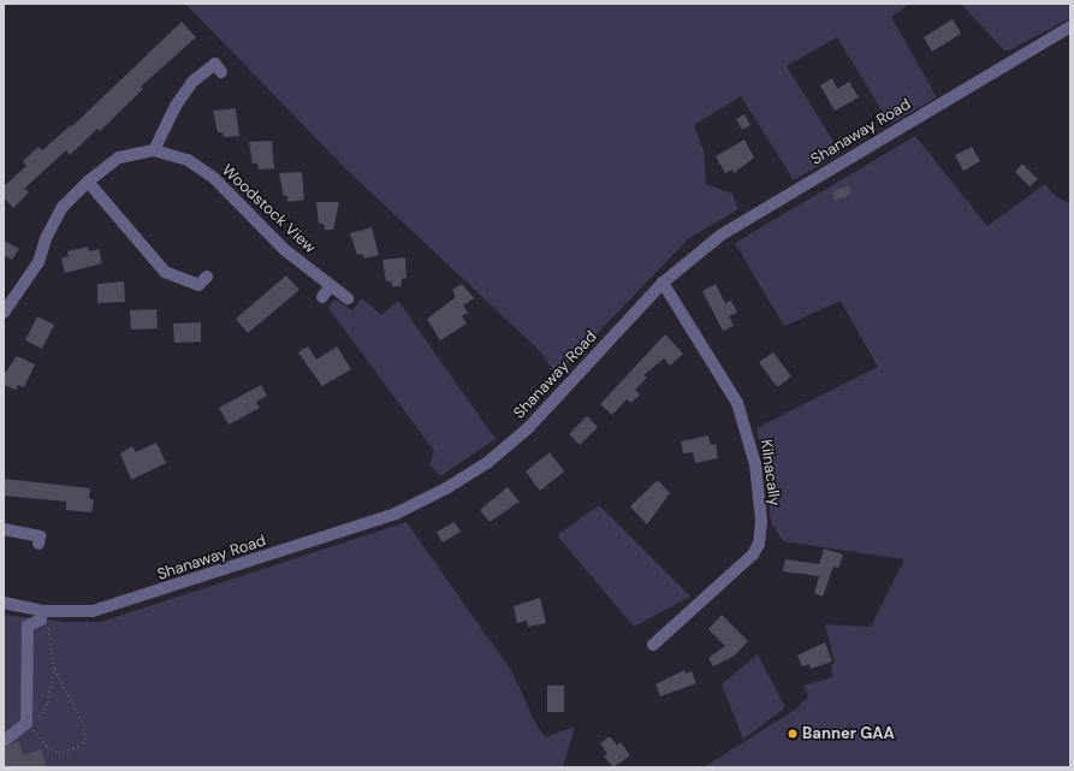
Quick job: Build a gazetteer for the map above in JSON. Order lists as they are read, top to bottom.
{
  "streets": {
    "street": ["Shanaway Road", "Woodstock View", "Kilnacally"]
  },
  "crossings": [
    ["Shanaway Road", "Kilnacally"]
  ],
  "places": ["Banner GAA"]
}
